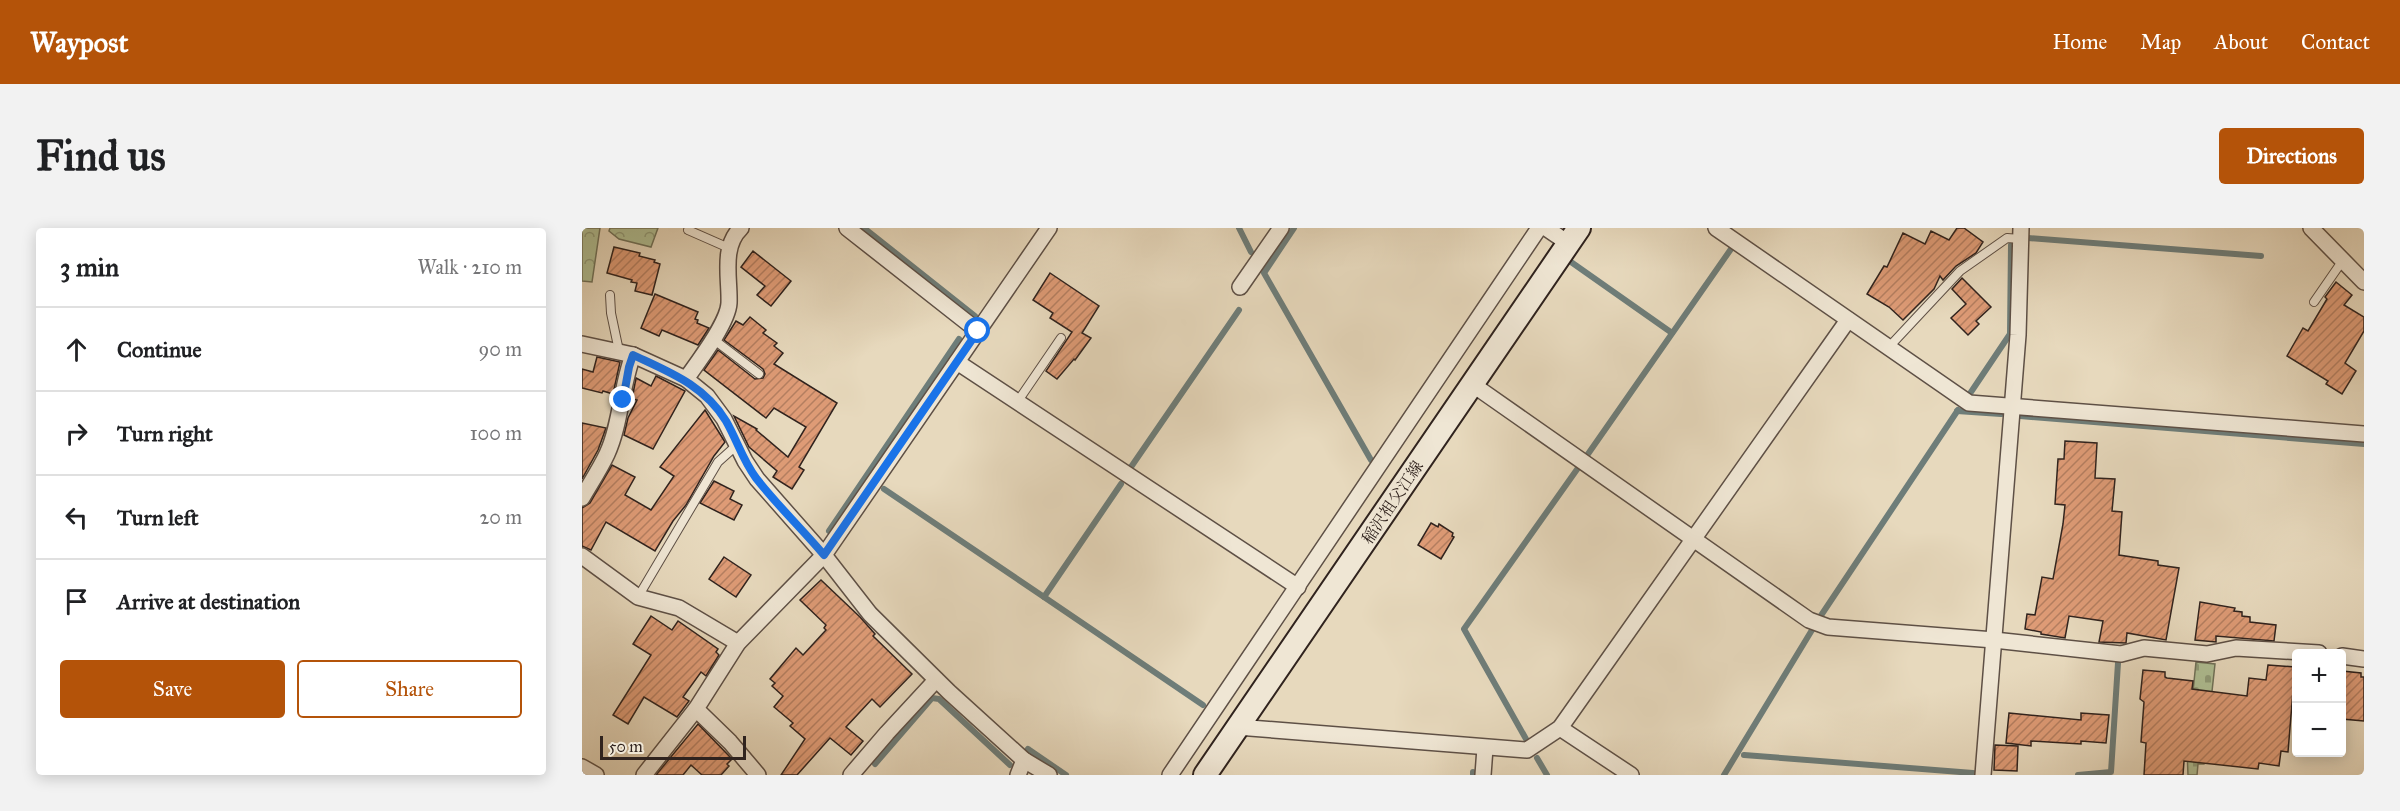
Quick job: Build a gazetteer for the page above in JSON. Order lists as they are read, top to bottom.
{
  "streets": {
    "main road": ["稲沢祖父江線"]
  },
  "scale_bar": "50 m",
  "page": {
    "header": "Waypost",
    "nav": [
      "Home",
      "Map",
      "About",
      "Contact"
    ],
    "buttons": [
      "Directions",
      ["Save", "Share"]
    ],
    "title": "Find us",
    "heading": ["3 min", "Walk · 210 m"],
    "list": [
      ["Continue", "90 m"],
      ["Turn right", "100 m"],
      ["Turn left", "20 m"],
      "Arrive at destination"
    ],
    "map_buttons": ["+", "−"],
    "scale": "50 m"
  }
}
